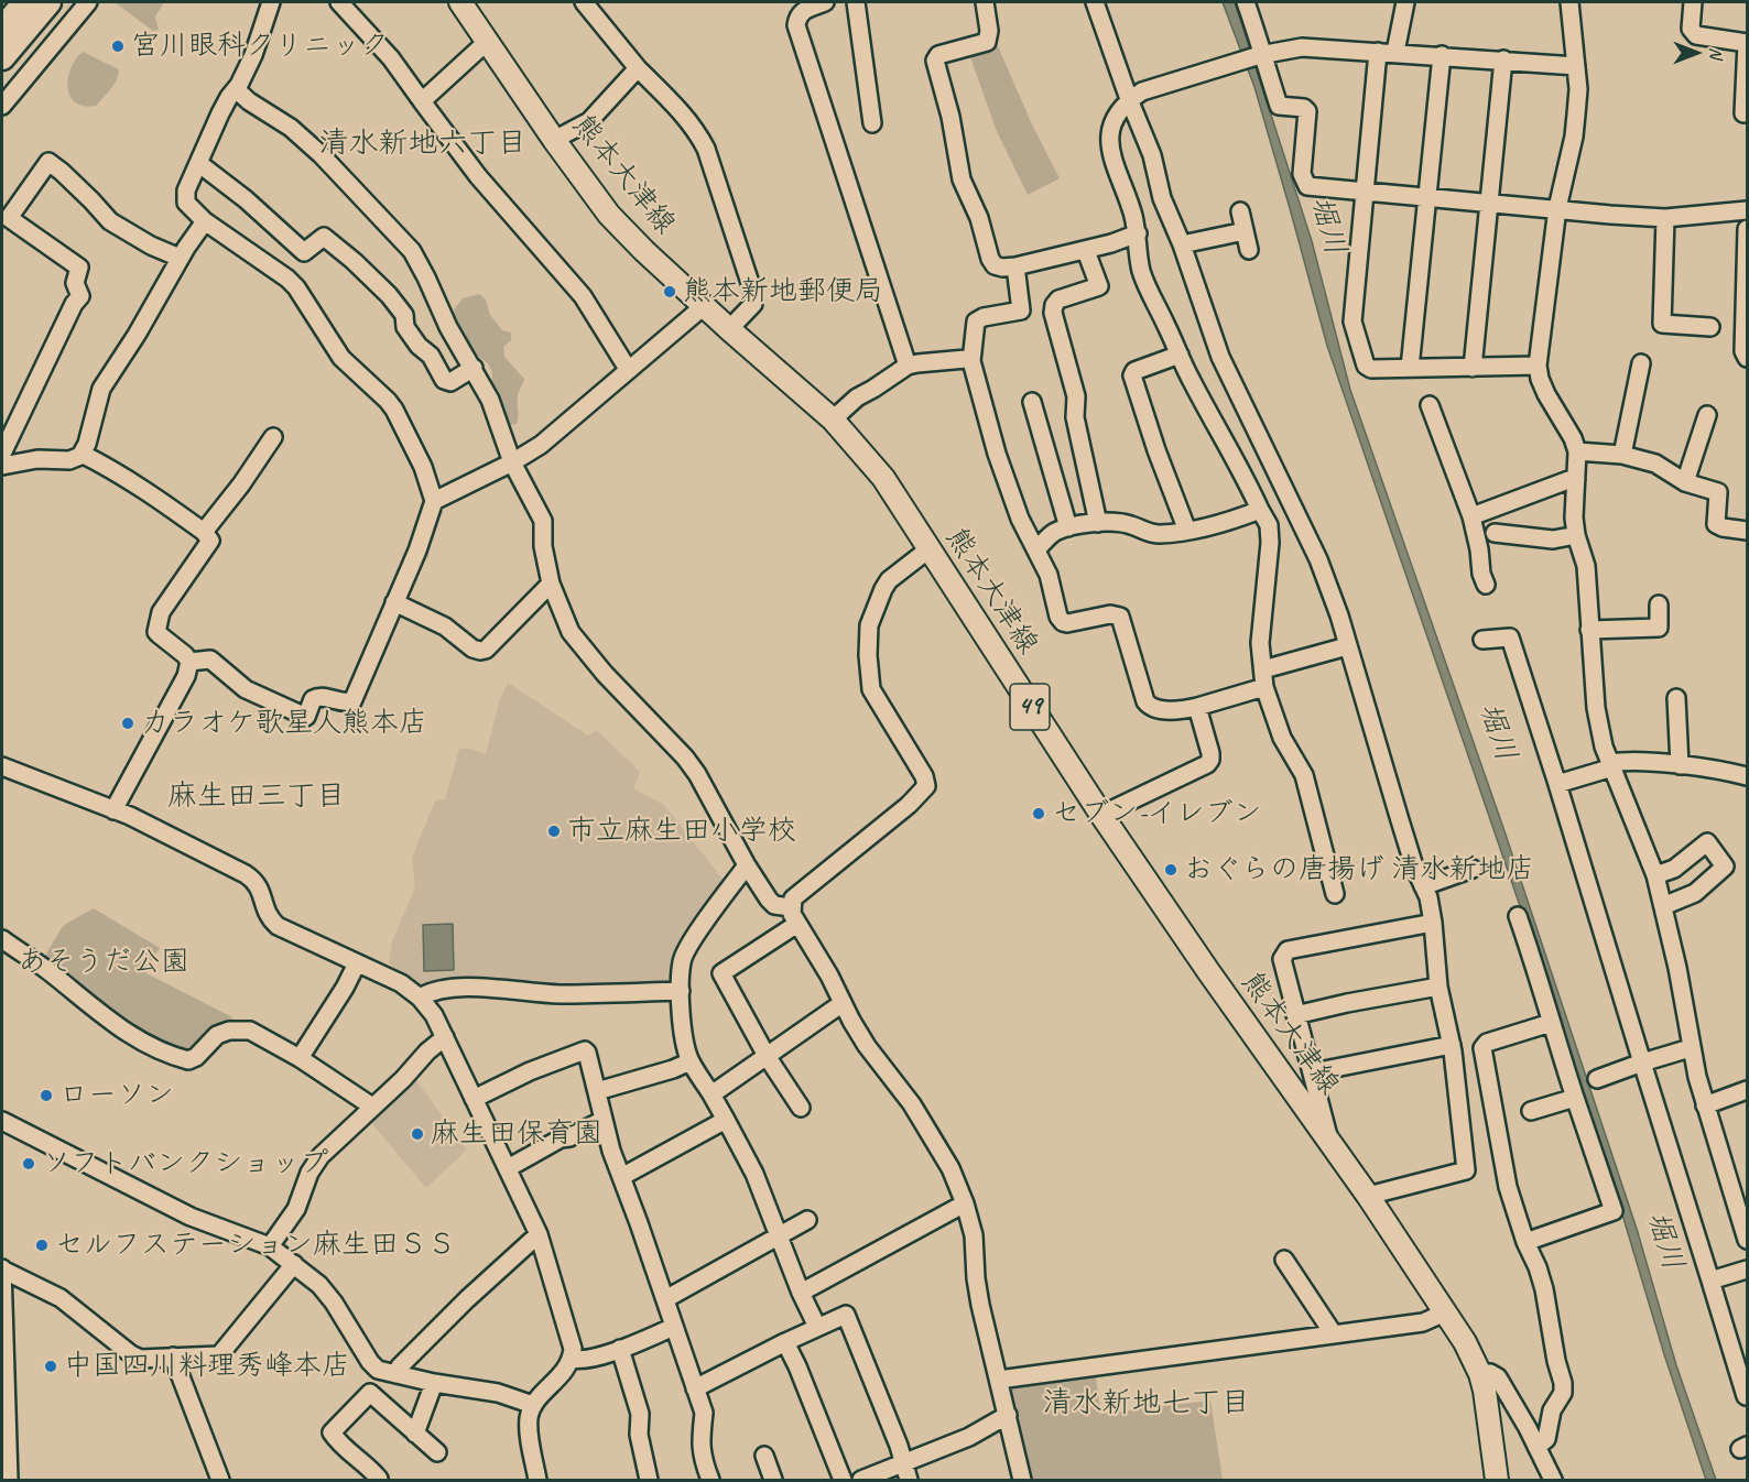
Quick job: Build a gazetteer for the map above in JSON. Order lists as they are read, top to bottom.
{
  "streets": {
    "main road": ["熊本大津線", "49"]
  },
  "districts": ["清水新地六丁目", "麻生田三丁目", "清水新地七丁目"],
  "water": ["堀川"],
  "parks": ["あそうだ公園"],
  "places": [
    "宮川眼科クリニック",
    "熊本新地郵便局",
    "カラオケ歌星人熊本店",
    "セブン-イレブン",
    "市立麻生田小学校",
    "おぐらの唐揚げ 清水新地店",
    "ローソン",
    "麻生田保育園",
    "ソフトバンクショップ",
    "セルフステーション麻生田ＳＳ",
    "中国四川料理秀峰本店"
  ],
  "north": "right"
}
